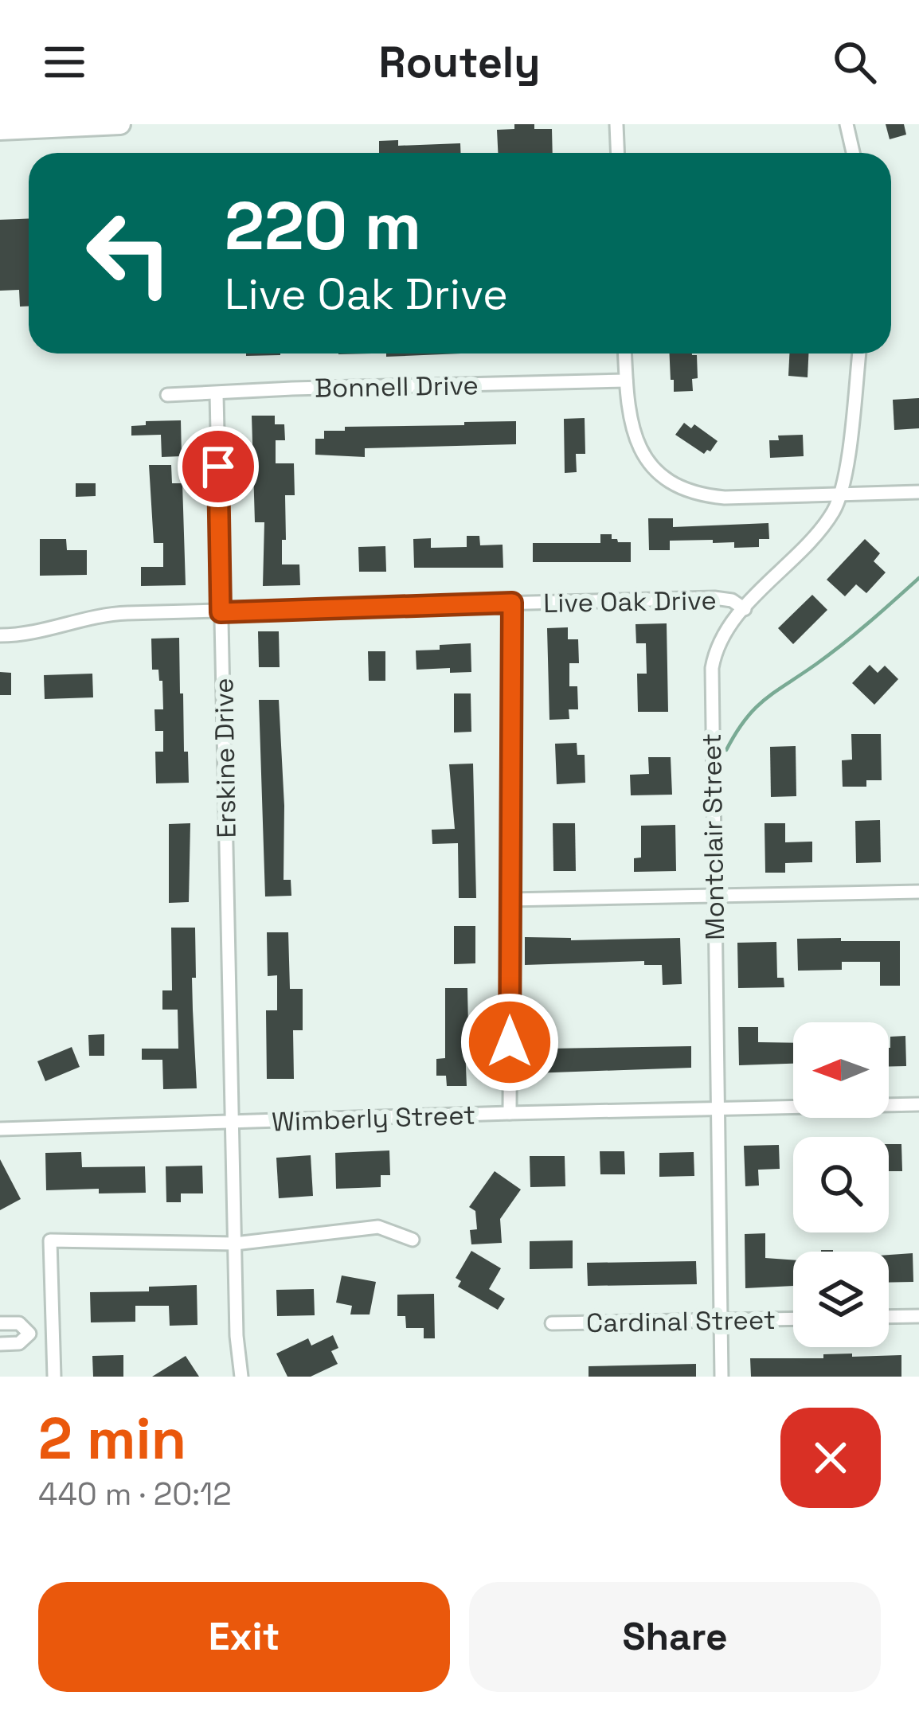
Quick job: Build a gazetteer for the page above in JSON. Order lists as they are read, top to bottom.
{
  "streets": {
    "street": [
      "Bonnell Drive",
      "Live Oak Drive",
      "Erskine Drive",
      "Montclair Street",
      "Wimberly Street",
      "Cardinal Street"
    ]
  },
  "crossings": [
    ["Bonnell Drive", "Erskine Drive"],
    ["Live Oak Drive", "Erskine Drive"],
    ["Live Oak Drive", "Montclair Street"],
    ["Erskine Drive", "Wimberly Street"],
    ["Montclair Street", "Wimberly Street"],
    ["Montclair Street", "Cardinal Street"]
  ],
  "north": "left",
  "page": {
    "header": "Routely",
    "turn": ["220 m", "Live Oak Drive"],
    "heading": ["2 min", "440 m · 20:12"],
    "buttons": ["Exit", "Share"]
  }
}
